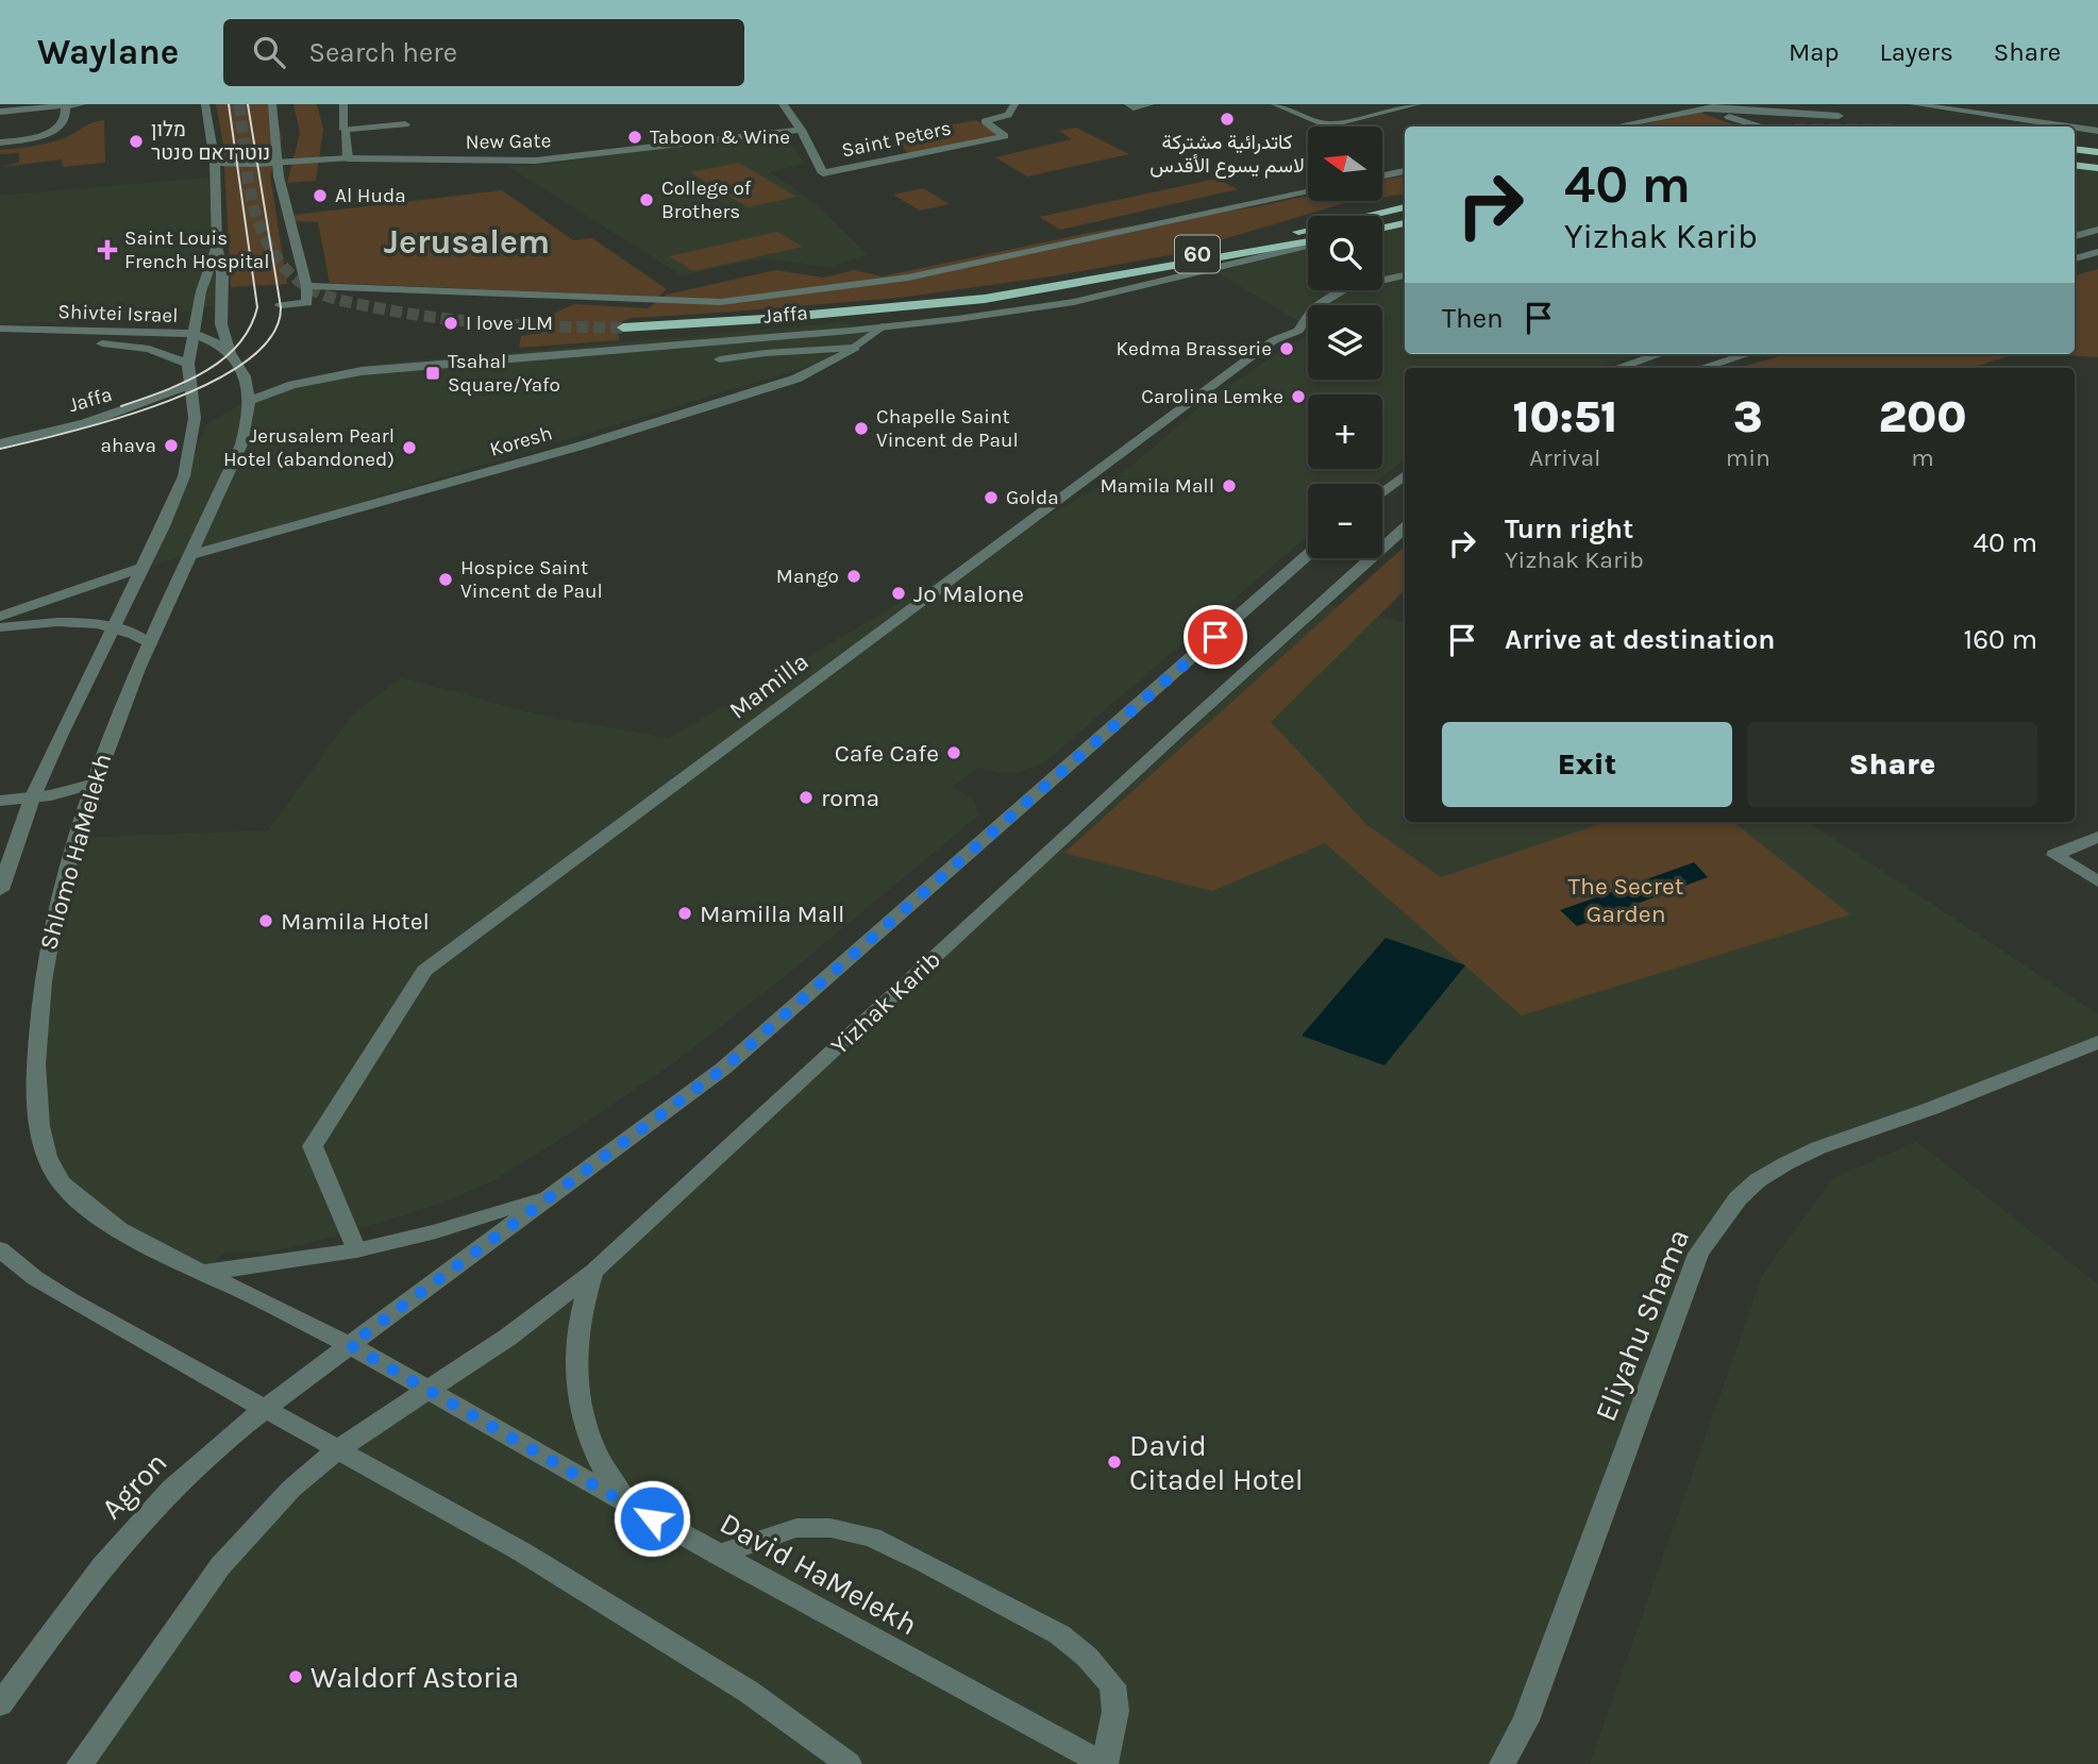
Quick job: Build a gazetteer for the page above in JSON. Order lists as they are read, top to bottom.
{
  "streets": {
    "highway": ["60", "Jaffa"],
    "street": [
      "Saint Peters",
      "New Gate",
      "Shivtei Israel",
      "Koresh",
      "Mamilla",
      "Shlomo HaMelekh",
      "Yizhak Karib",
      "Eliyahu Shama",
      "Agron",
      "David HaMelekh"
    ]
  },
  "crossings": [
    ["Saint Peters", "New Gate"],
    ["Shivtei Israel", "Shlomo HaMelekh"],
    ["Jaffa", "Koresh"],
    ["Jaffa", "Shlomo HaMelekh"],
    ["Koresh", "Shlomo HaMelekh"],
    ["Shlomo HaMelekh", "Agron"],
    ["Shlomo HaMelekh", "David HaMelekh"],
    ["Yizhak Karib", "David HaMelekh"],
    ["Agron", "David HaMelekh"]
  ],
  "districts": ["Jerusalem"],
  "parks": ["The Secret Garden"],
  "places": {
    "other": [
      "كاتدرائية مشتركة لاسم يسوع الأقدس",
      "Taboon & Wine",
      "מלון נוטרדאם סנטר",
      "Al Huda",
      "College of Brothers",
      "I love JLM",
      "Kedma Brasserie",
      "Carolina Lemke",
      "Chapelle Saint Vincent de Paul",
      "ahava",
      "Jerusalem Pearl Hotel (abandoned)",
      "Mamila Mall",
      "Golda",
      "Mango",
      "Hospice Saint Vincent de Paul",
      "Jo Malone",
      "Cafe Cafe",
      "roma",
      "Mamilla Mall",
      "Mamila Hotel",
      "David Citadel Hotel",
      "Waldorf Astoria"
    ],
    "health": ["Saint Louis French Hospital"],
    "transit": ["Tsahal Square/Yafo"]
  },
  "north": "left",
  "page": {
    "header": "Waylane",
    "search": "Search here",
    "nav": ["Map", "Layers", "Share"],
    "map_buttons": ["+", "−"],
    "turn": ["40 m", "Yizhak Karib"],
    "then": "Then",
    "eta": [
      "10:51",
      "Arrival",
      "3",
      "min",
      "200",
      "m"
    ],
    "list": [
      {
        "name": "Turn right",
        "note": "Yizhak Karib",
        "value": "40 m"
      },
      {
        "name": "Arrive at destination",
        "value": "160 m"
      }
    ],
    "buttons": ["Exit", "Share"]
  }
}
